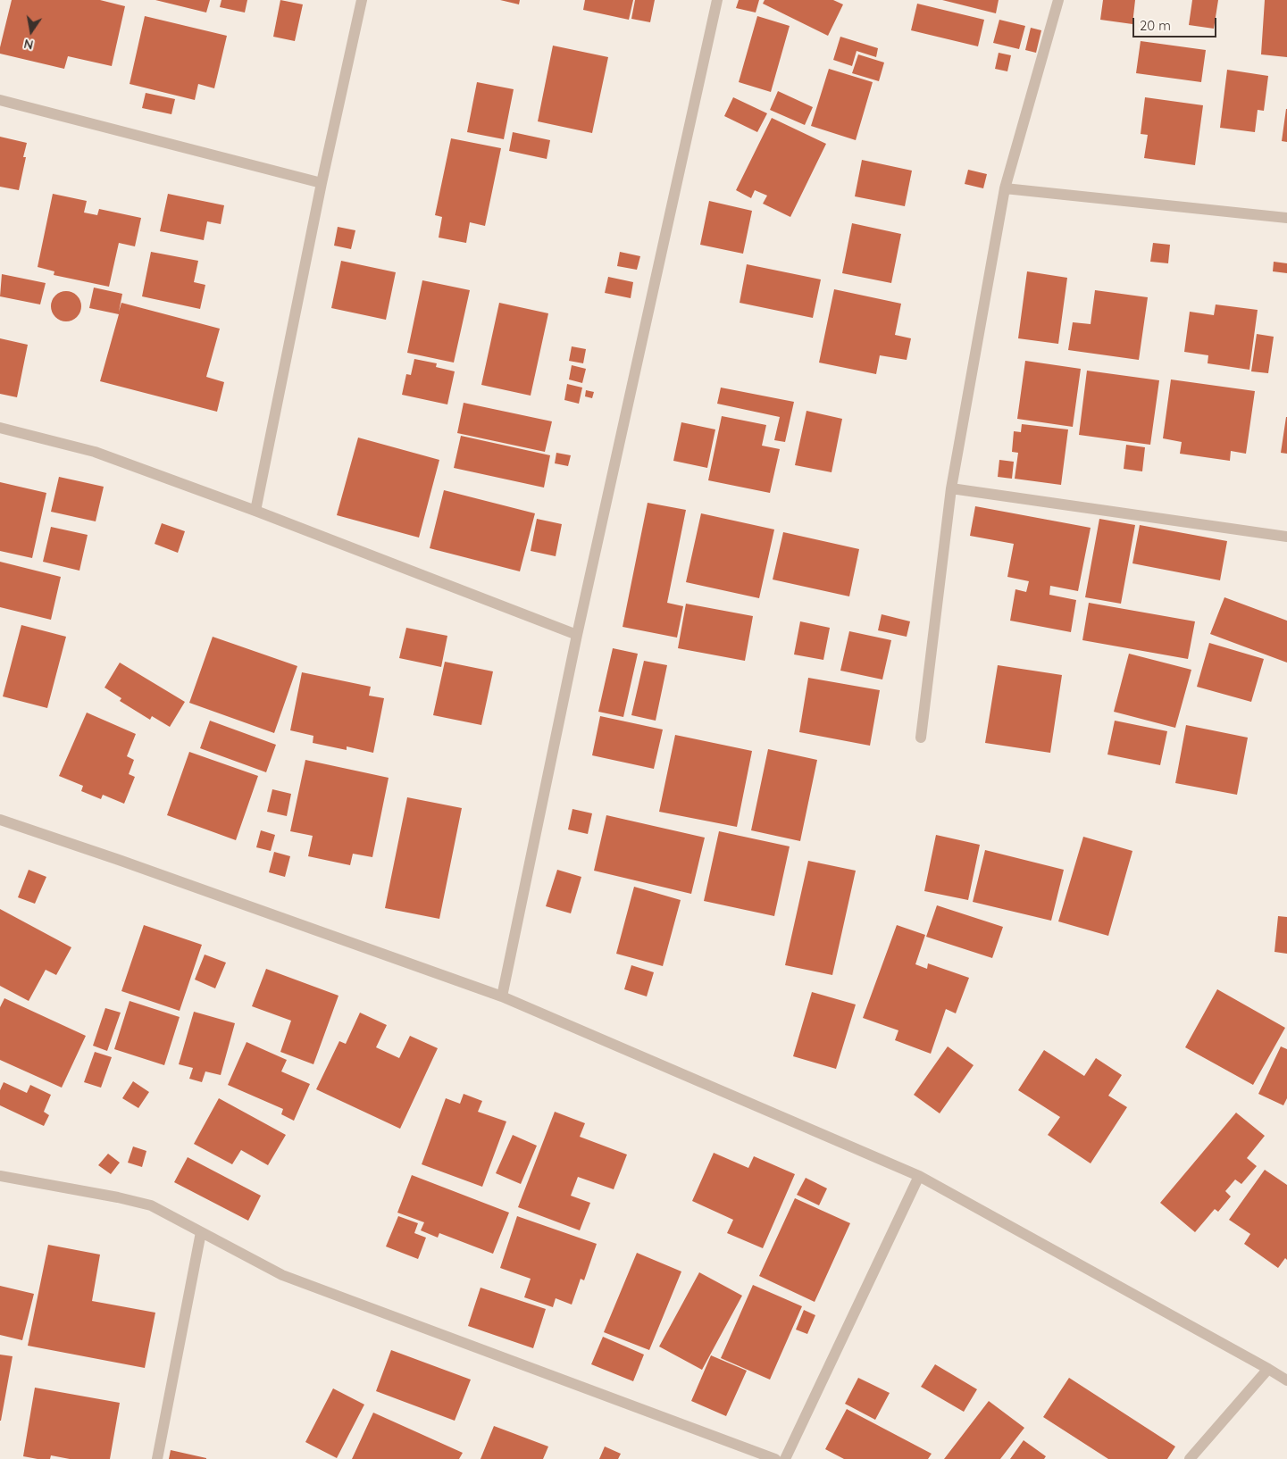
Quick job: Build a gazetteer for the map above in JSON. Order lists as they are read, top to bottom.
{
  "scale_bar": "20 m",
  "north": "bottom"
}
